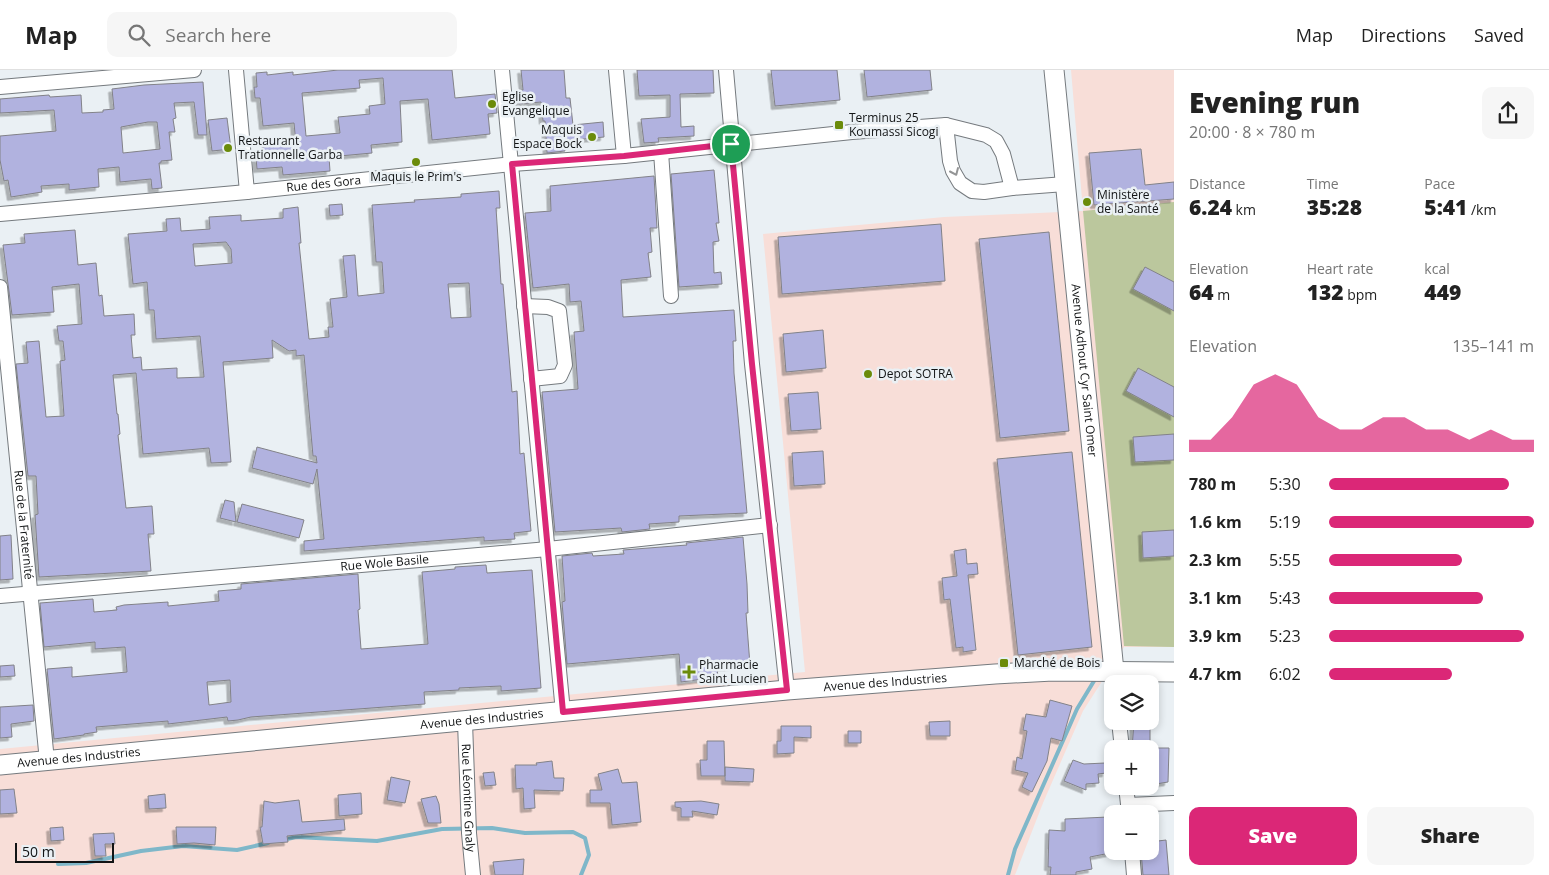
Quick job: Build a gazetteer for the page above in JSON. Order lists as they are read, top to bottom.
{
  "streets": {
    "street": [
      "Rue des Gora",
      "Avenue Adhout Cyr Saint Omer",
      "Rue de la Fraternité",
      "Rue Wole Basile",
      "Avenue des Industries",
      "Rue Léontine Gnaly"
    ]
  },
  "crossings": [
    ["Rue de la Fraternité", "Rue Wole Basile"],
    ["Rue de la Fraternité", "Avenue des Industries"],
    ["Avenue des Industries", "Rue Léontine Gnaly"]
  ],
  "places": {
    "other": [
      "Eglise Evangelique",
      "Maquis Espace Bock",
      "Restaurant Trationnelle Garba",
      "Maquis le Prim's",
      "Ministère de la Santé",
      "Depot SOTRA"
    ],
    "transit": ["Terminus 25 Koumassi Sicogi", "Marché de Bois"],
    "health": ["Pharmacie Saint Lucien"]
  },
  "scale_bar": "50 m",
  "page": {
    "header": "Map",
    "search": "Search here",
    "nav": ["Map", "Directions", "Saved"],
    "heading": ["Evening run", "20:00 · 8 × 780 m"],
    "stats": [
      ["Distance", "6.24 km"],
      ["Time", "35:28"],
      ["Pace", "5:41 /km"],
      ["Elevation", "64 m"],
      ["Heart rate", "132 bpm"],
      ["kcal", "449"]
    ],
    "chart": ["Elevation", "135–141 m"],
    "list": [
      {
        "name": "780 m",
        "note": "5:30"
      },
      {
        "name": "1.6 km",
        "note": "5:19"
      },
      {
        "name": "2.3 km",
        "note": "5:55"
      },
      {
        "name": "3.1 km",
        "note": "5:43"
      },
      {
        "name": "3.9 km",
        "note": "5:23"
      },
      {
        "name": "4.7 km",
        "note": "6:02"
      }
    ],
    "map_buttons": ["+", "−"],
    "buttons": ["Save", "Share"],
    "scale": "50 m"
  }
}
